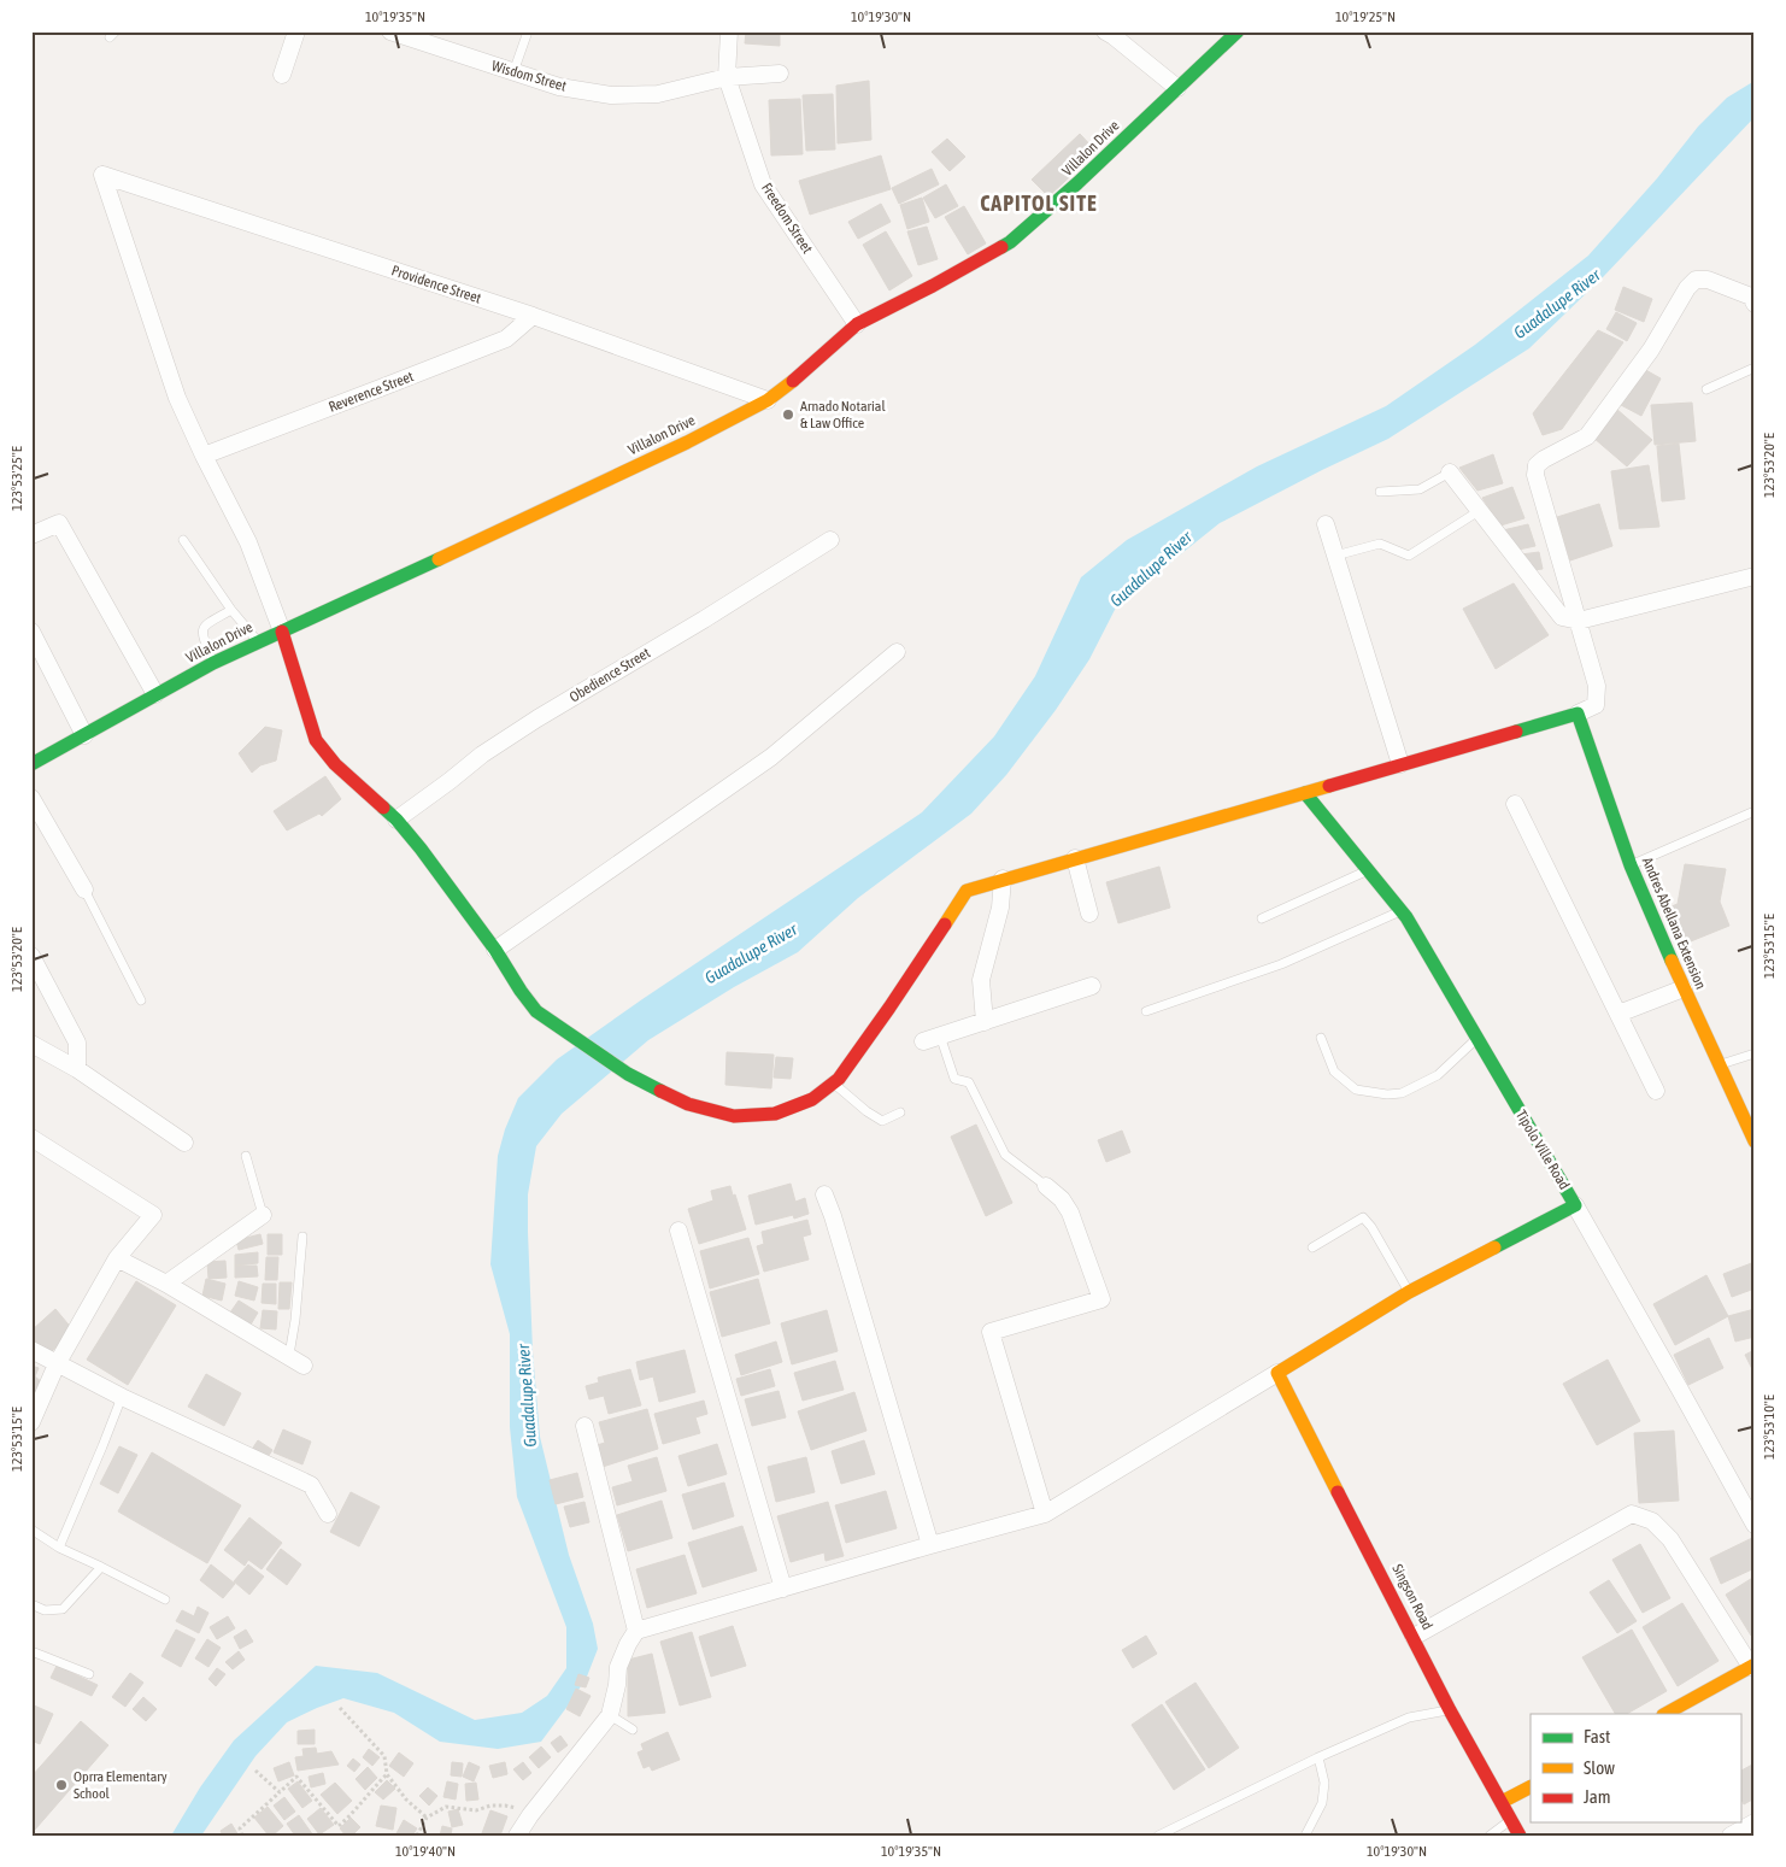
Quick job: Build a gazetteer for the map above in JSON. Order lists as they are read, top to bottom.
{
  "streets": {
    "street": [
      "Wisdom Street",
      "Villalon Drive",
      "Freedom Street",
      "Providence Street",
      "Reverence Street",
      "Obedience Street",
      "Andres Abellana Extension",
      "Tipolo Ville Road",
      "Singson Road"
    ]
  },
  "crossings": [
    ["Wisdom Street", "Freedom Street"],
    ["Villalon Drive", "Freedom Street"],
    ["Villalon Drive", "Providence Street"],
    ["Providence Street", "Reverence Street"]
  ],
  "districts": ["CAPITOL SITE"],
  "water": ["Guadalupe River"],
  "places": ["Arnado Notarial & Law Office", "Oprra Elementary School"],
  "legend": ["Fast", "Slow", "Jam"],
  "coordinates": [
    "10°19'35\"N",
    "10°19'30\"N",
    "10°19'25\"N",
    "123°53'20\"E",
    "123°53'25\"E",
    "123°53'15\"E",
    "123°53'10\"E",
    "10°19'40\"N"
  ]
}
